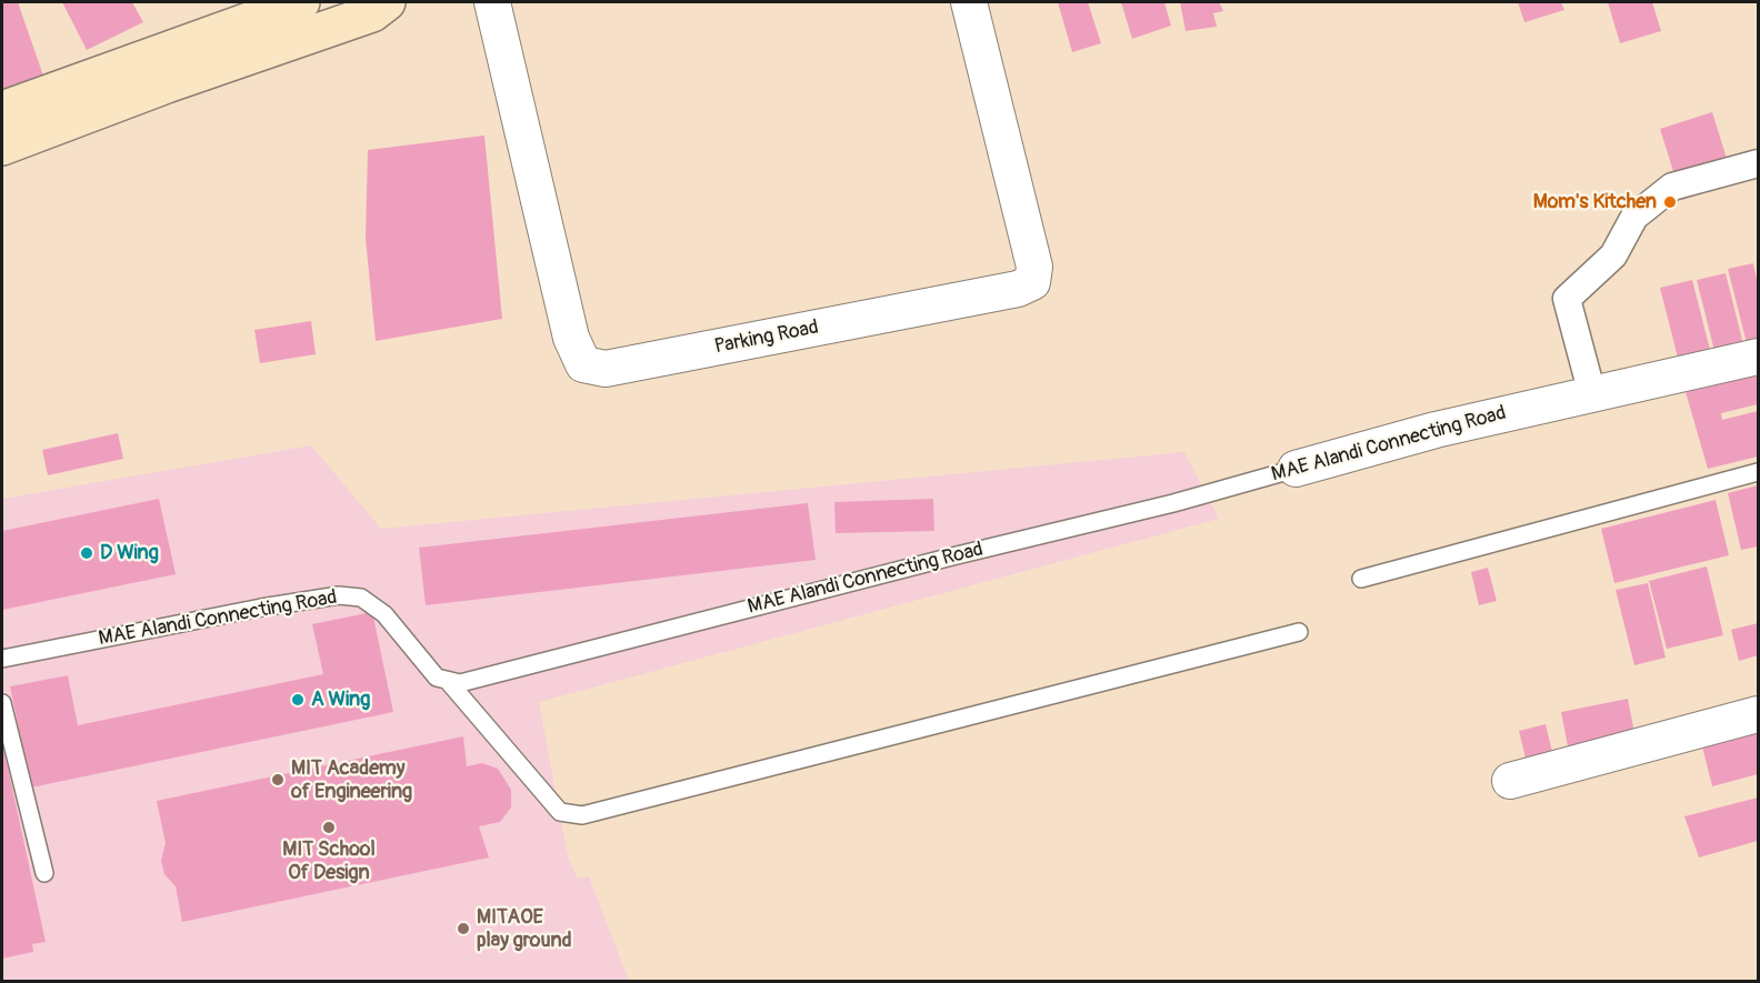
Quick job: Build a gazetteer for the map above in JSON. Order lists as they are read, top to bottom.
{
  "streets": {
    "street": ["Parking Road", "MAE Alandi Connecting Road"]
  },
  "places": [
    "Mom's Kitchen",
    "D Wing",
    "A Wing",
    "MIT Academy of Engineering",
    "MIT School Of Design",
    "MITAOE play ground"
  ]
}
